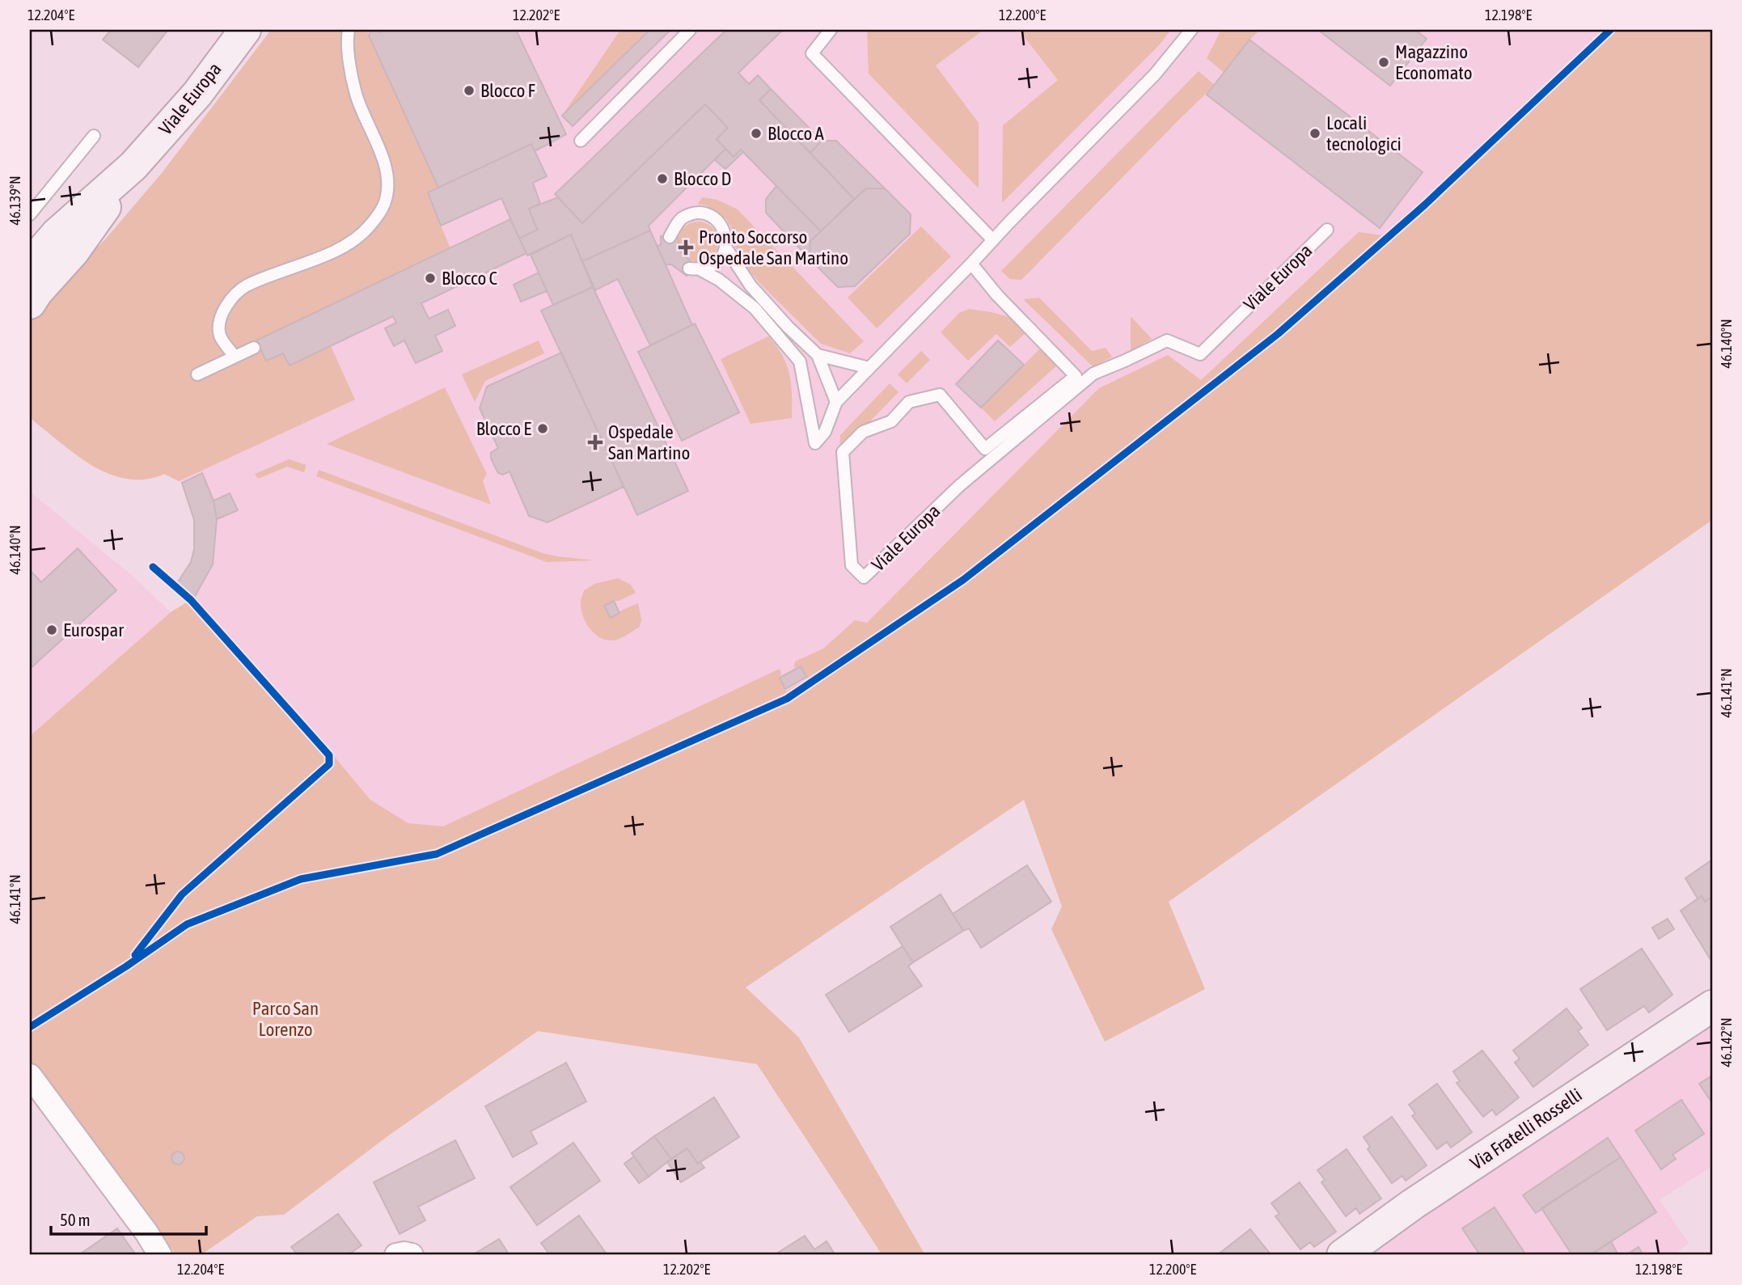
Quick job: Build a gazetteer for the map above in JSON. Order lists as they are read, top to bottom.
{
  "streets": {
    "main road": ["Viale Europa", "Via Fratelli Rosselli"]
  },
  "parks": ["Parco San Lorenzo"],
  "places": {
    "other": [
      "Magazzino Economato",
      "Blocco F",
      "Blocco A",
      "Locali tecnologici",
      "Blocco D",
      "Blocco C",
      "Blocco E",
      "Eurospar"
    ],
    "health": ["Pronto Soccorso Ospedale San Martino", "Ospedale San Martino"]
  },
  "scale_bar": "50 m",
  "coordinates": [
    "12.204°E",
    "12.202°E",
    "12.200°E",
    "12.198°E",
    "46.139°N",
    "46.140°N",
    "46.141°N",
    "46.142°N"
  ]
}
